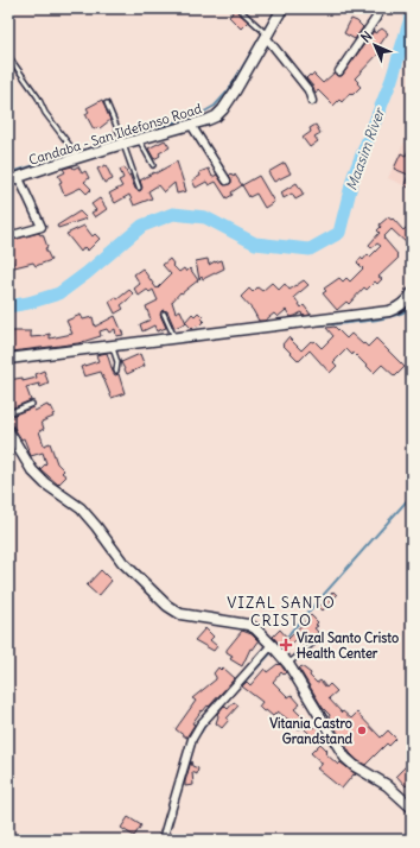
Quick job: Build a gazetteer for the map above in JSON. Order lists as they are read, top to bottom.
{
  "streets": {
    "street": ["Candaba - San Ildefonso Road"]
  },
  "districts": ["VIZAL SANTO CRISTO"],
  "water": ["Maasim River"],
  "places": {
    "health": ["Vizal Santo Cristo Health Center"],
    "other": ["Vitania Castro Grandstand"]
  },
  "north": "top left"
}
